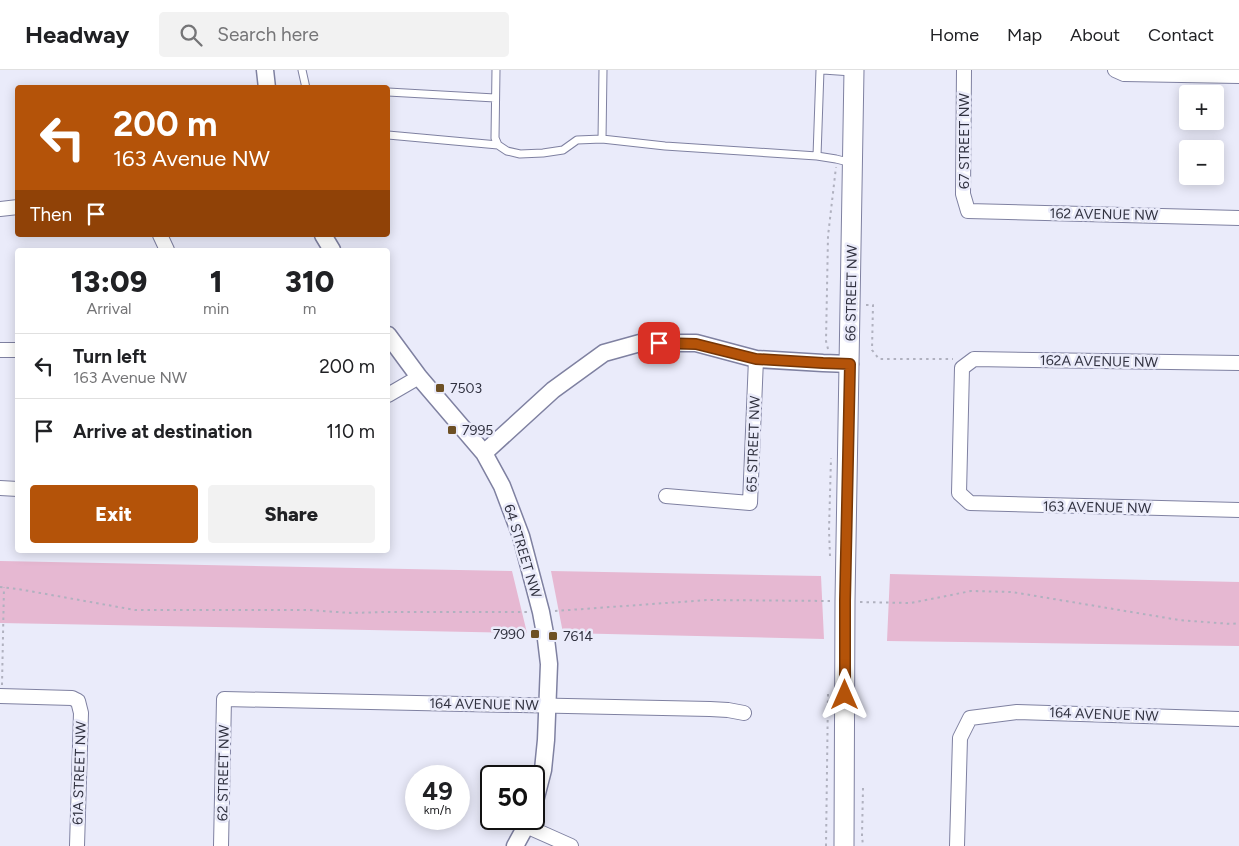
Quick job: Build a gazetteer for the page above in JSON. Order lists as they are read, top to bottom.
{
  "streets": {
    "main road": ["66 STREET NW"],
    "street": [
      "67 STREET NW",
      "162 AVENUE NW",
      "162A AVENUE NW",
      "65 STREET NW",
      "163 AVENUE NW",
      "64 STREET NW",
      "164 AVENUE NW",
      "61A STREET NW",
      "62 STREET NW"
    ]
  },
  "crossings": [
    ["67 STREET NW", "162 AVENUE NW"],
    ["162A AVENUE NW", "163 AVENUE NW"],
    ["64 STREET NW", "164 AVENUE NW"],
    ["164 AVENUE NW", "62 STREET NW"]
  ],
  "places": {
    "transit": [
      "7503",
      "7995",
      "7990",
      "7614"
    ]
  },
  "page": {
    "header": "Headway",
    "search": "Search here",
    "nav": [
      "Home",
      "Map",
      "About",
      "Contact"
    ],
    "map_buttons": ["+", "−"],
    "turn": ["200 m", "163 Avenue NW"],
    "then": "Then",
    "eta": [
      "13:09",
      "Arrival",
      "1",
      "min",
      "310",
      "m"
    ],
    "list": [
      {
        "name": "Turn left",
        "note": "163 Avenue NW",
        "value": "200 m"
      },
      {
        "name": "Arrive at destination",
        "value": "110 m"
      }
    ],
    "buttons": ["Exit", "Share"],
    "speed": "49 km/h",
    "limit": "50"
  }
}
